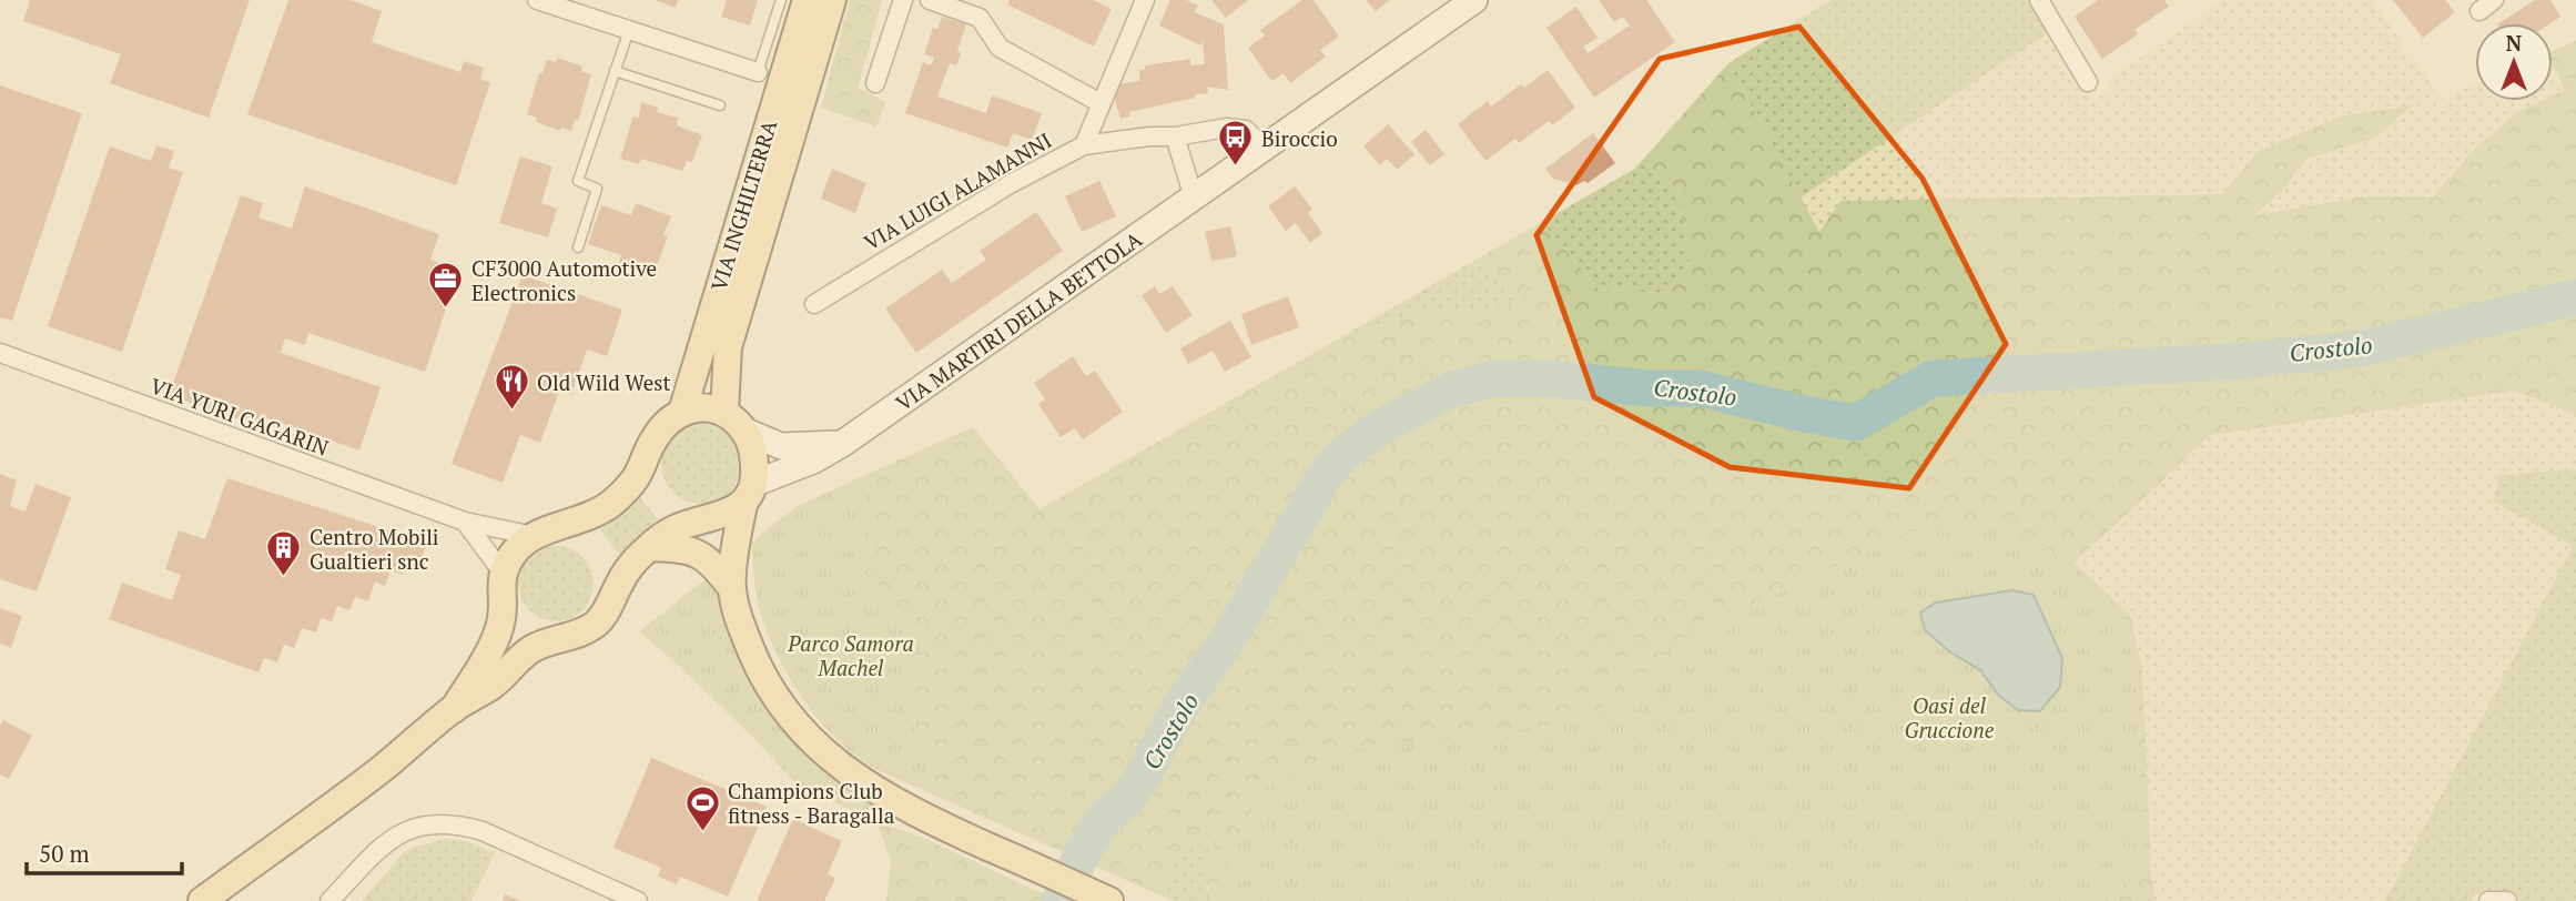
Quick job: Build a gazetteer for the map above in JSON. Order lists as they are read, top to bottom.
{
  "streets": {
    "main road": ["VIA INGHILTERRA", "VIA MARTIRI DELLA BETTOLA"],
    "street": ["VIA LUIGI ALAMANNI", "VIA YURI GAGARIN"]
  },
  "crossings": [
    ["VIA LUIGI ALAMANNI", "VIA MARTIRI DELLA BETTOLA"]
  ],
  "water": ["Crostolo"],
  "parks": ["Parco Samora Machel", "Oasi del Gruccione"],
  "places": {
    "bus stop": ["Biroccio"],
    "office": ["CF3000 Automotive Electronics"],
    "restaurant": ["Old Wild West"],
    "building": ["Centro Mobili Gualtieri snc"],
    "sports": ["Champions Club fitness - Baragalla"]
  },
  "scale_bar": "50 m",
  "north": "top"
}
